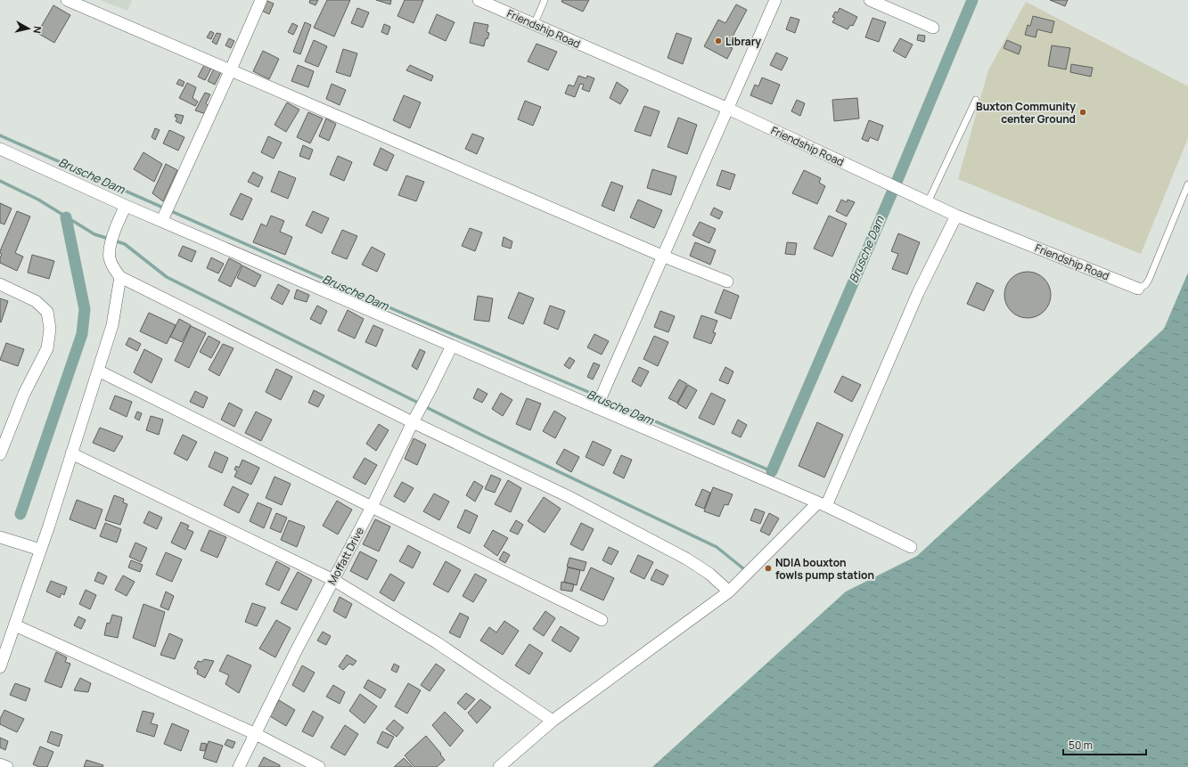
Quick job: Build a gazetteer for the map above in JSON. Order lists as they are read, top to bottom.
{
  "streets": {
    "street": ["Friendship Road", "Moffatt Drive"]
  },
  "water": ["Brusche Dam"],
  "places": ["Library", "Buxton Community center Ground", "NDIA bouxton fowls pump station"],
  "scale_bar": "50 m",
  "north": "right"
}
